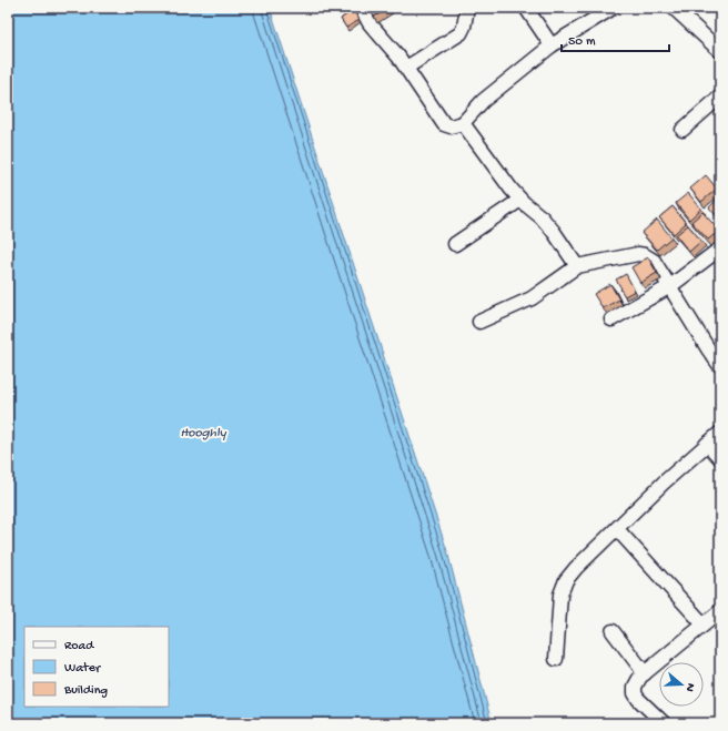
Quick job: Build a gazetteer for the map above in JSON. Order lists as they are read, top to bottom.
{
  "water": ["Hooghly"],
  "legend": ["Road", "Water", "Building"],
  "scale_bar": "50 m",
  "north": "right"
}
